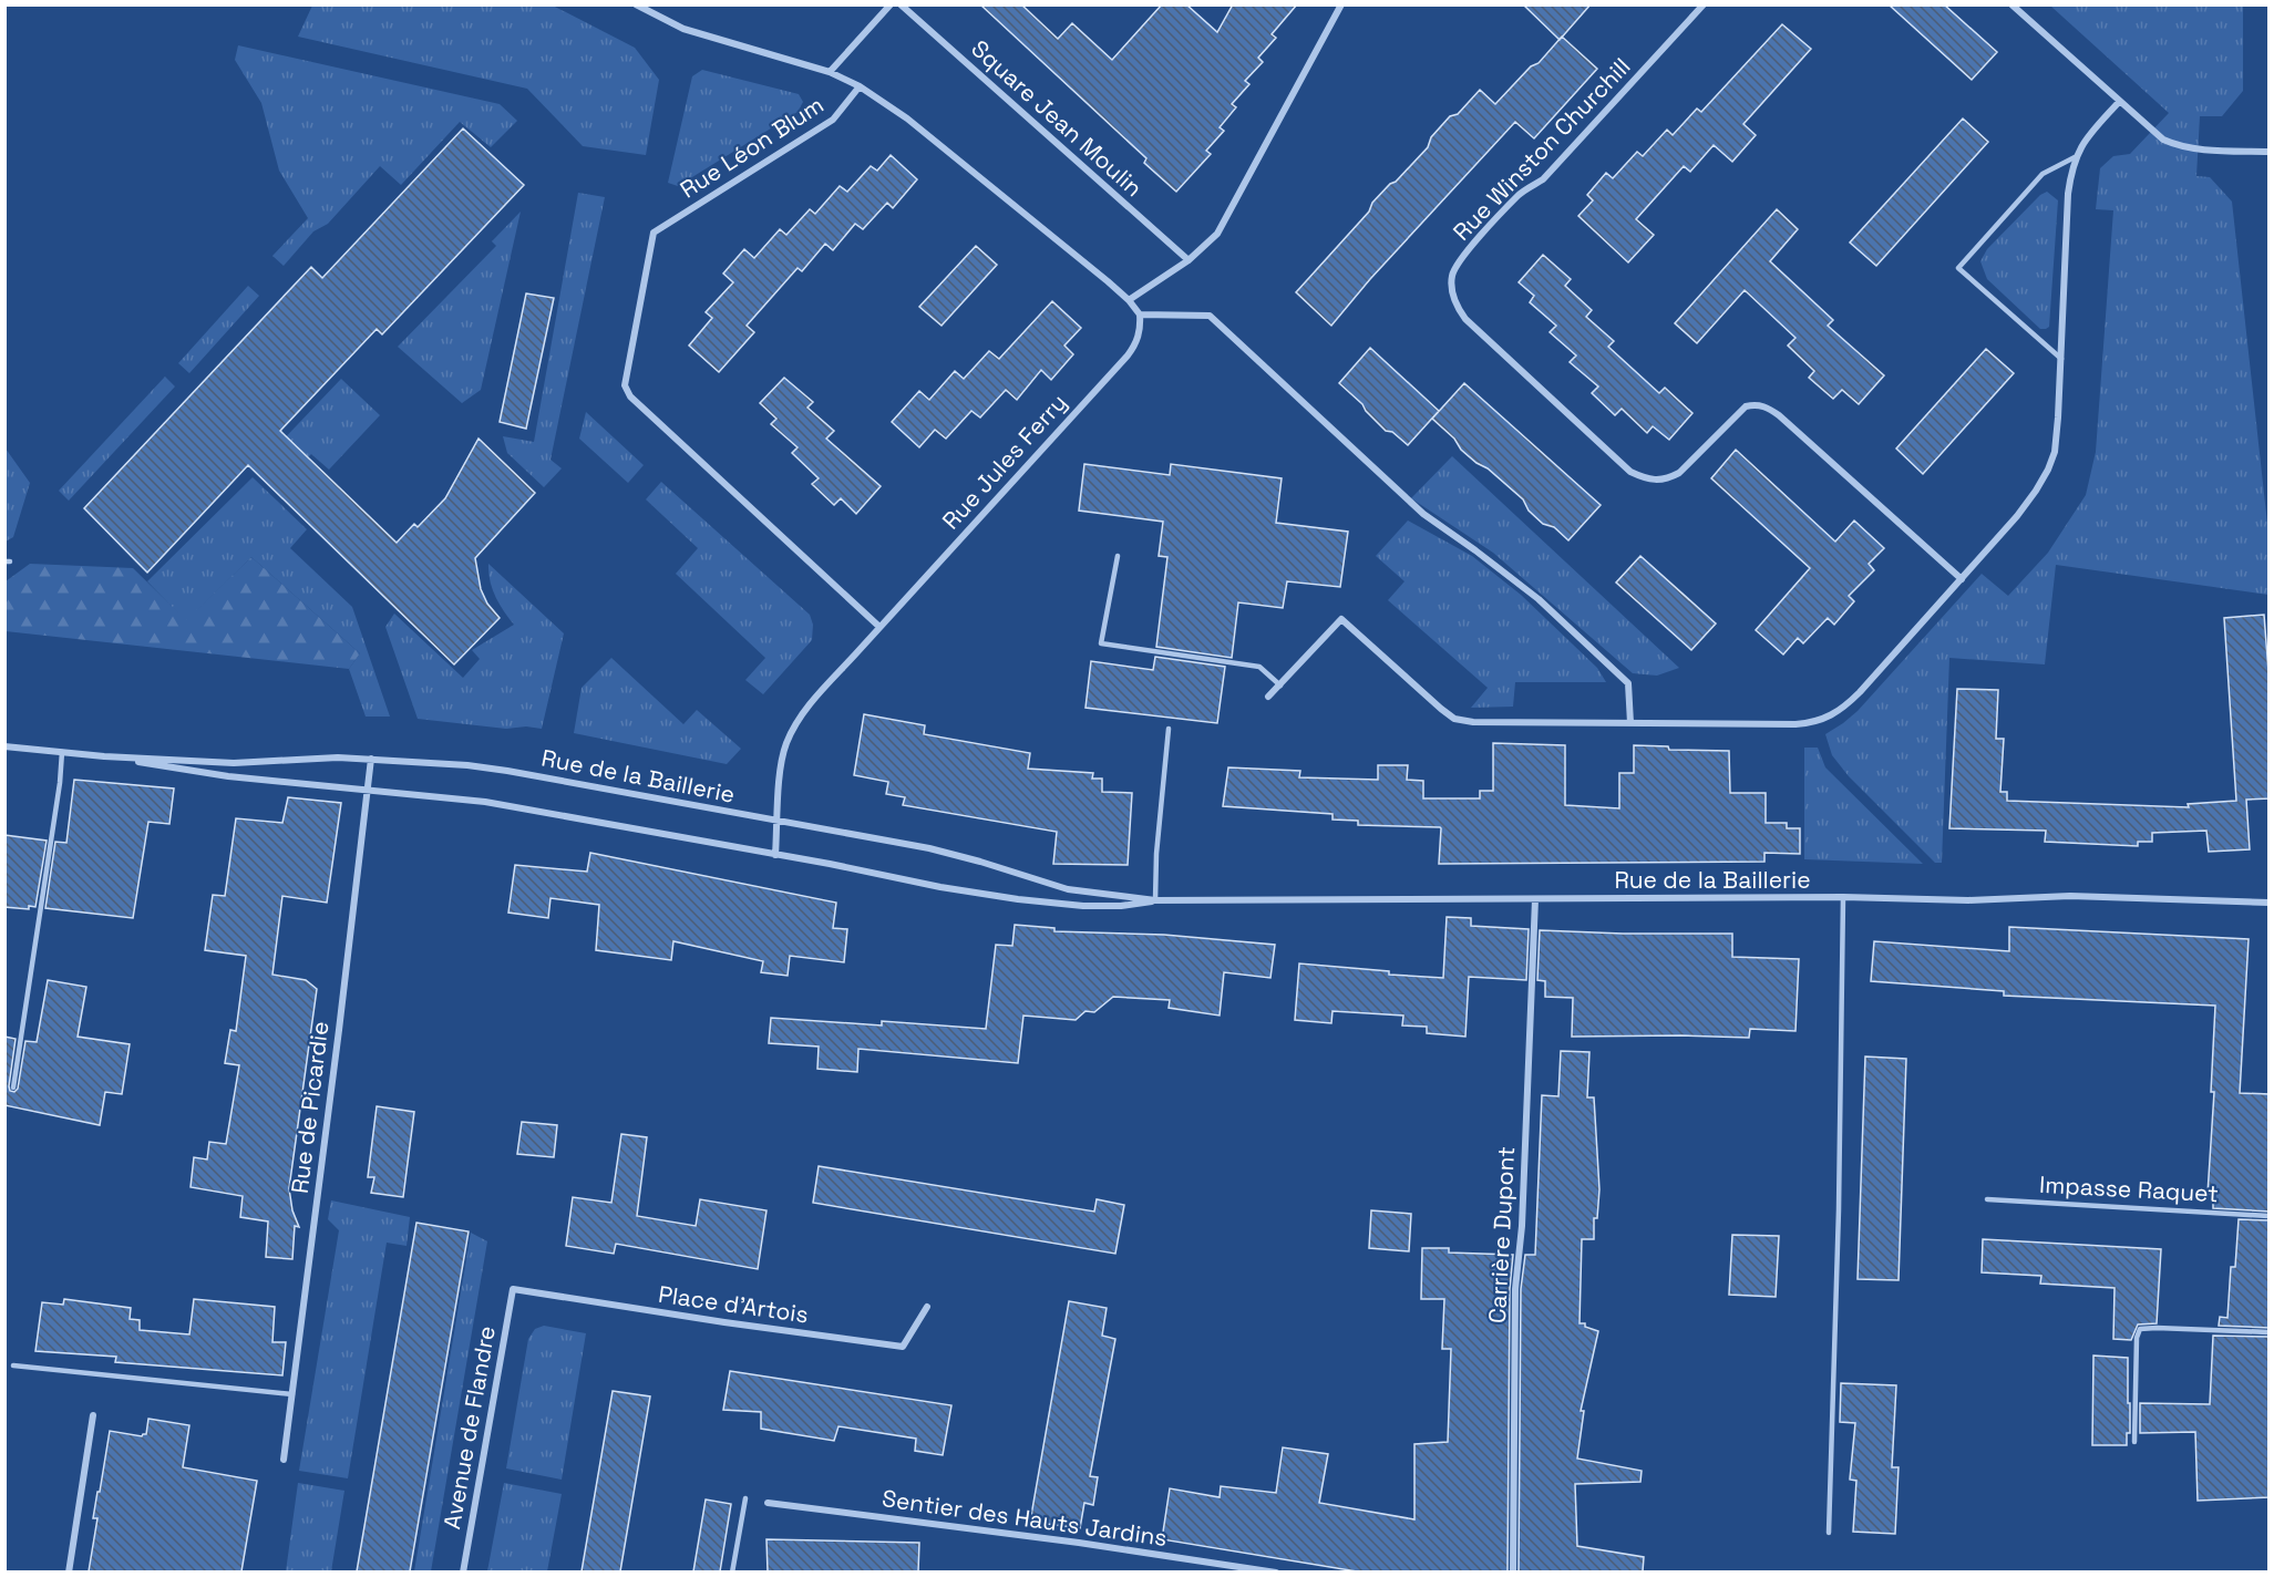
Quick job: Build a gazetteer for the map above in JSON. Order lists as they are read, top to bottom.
{
  "streets": {
    "street": [
      "Square Jean Moulin",
      "Rue Léon Blum",
      "Rue Winston Churchill",
      "Rue Jules Ferry",
      "Rue de la Baillerie",
      "Rue de Picardie",
      "Carrière Dupont",
      "Place d'Artois",
      "Avenue de Flandre",
      "Sentier des Hauts Jardins"
    ],
    "lane": ["Impasse Raquet"]
  },
  "crossings": [
    ["Rue Léon Blum", "Rue Jules Ferry"],
    ["Rue Jules Ferry", "Rue de la Baillerie"],
    ["Rue de la Baillerie", "Rue de Picardie"],
    ["Rue de la Baillerie", "Carrière Dupont"],
    ["Place d'Artois", "Avenue de Flandre"]
  ]
}
